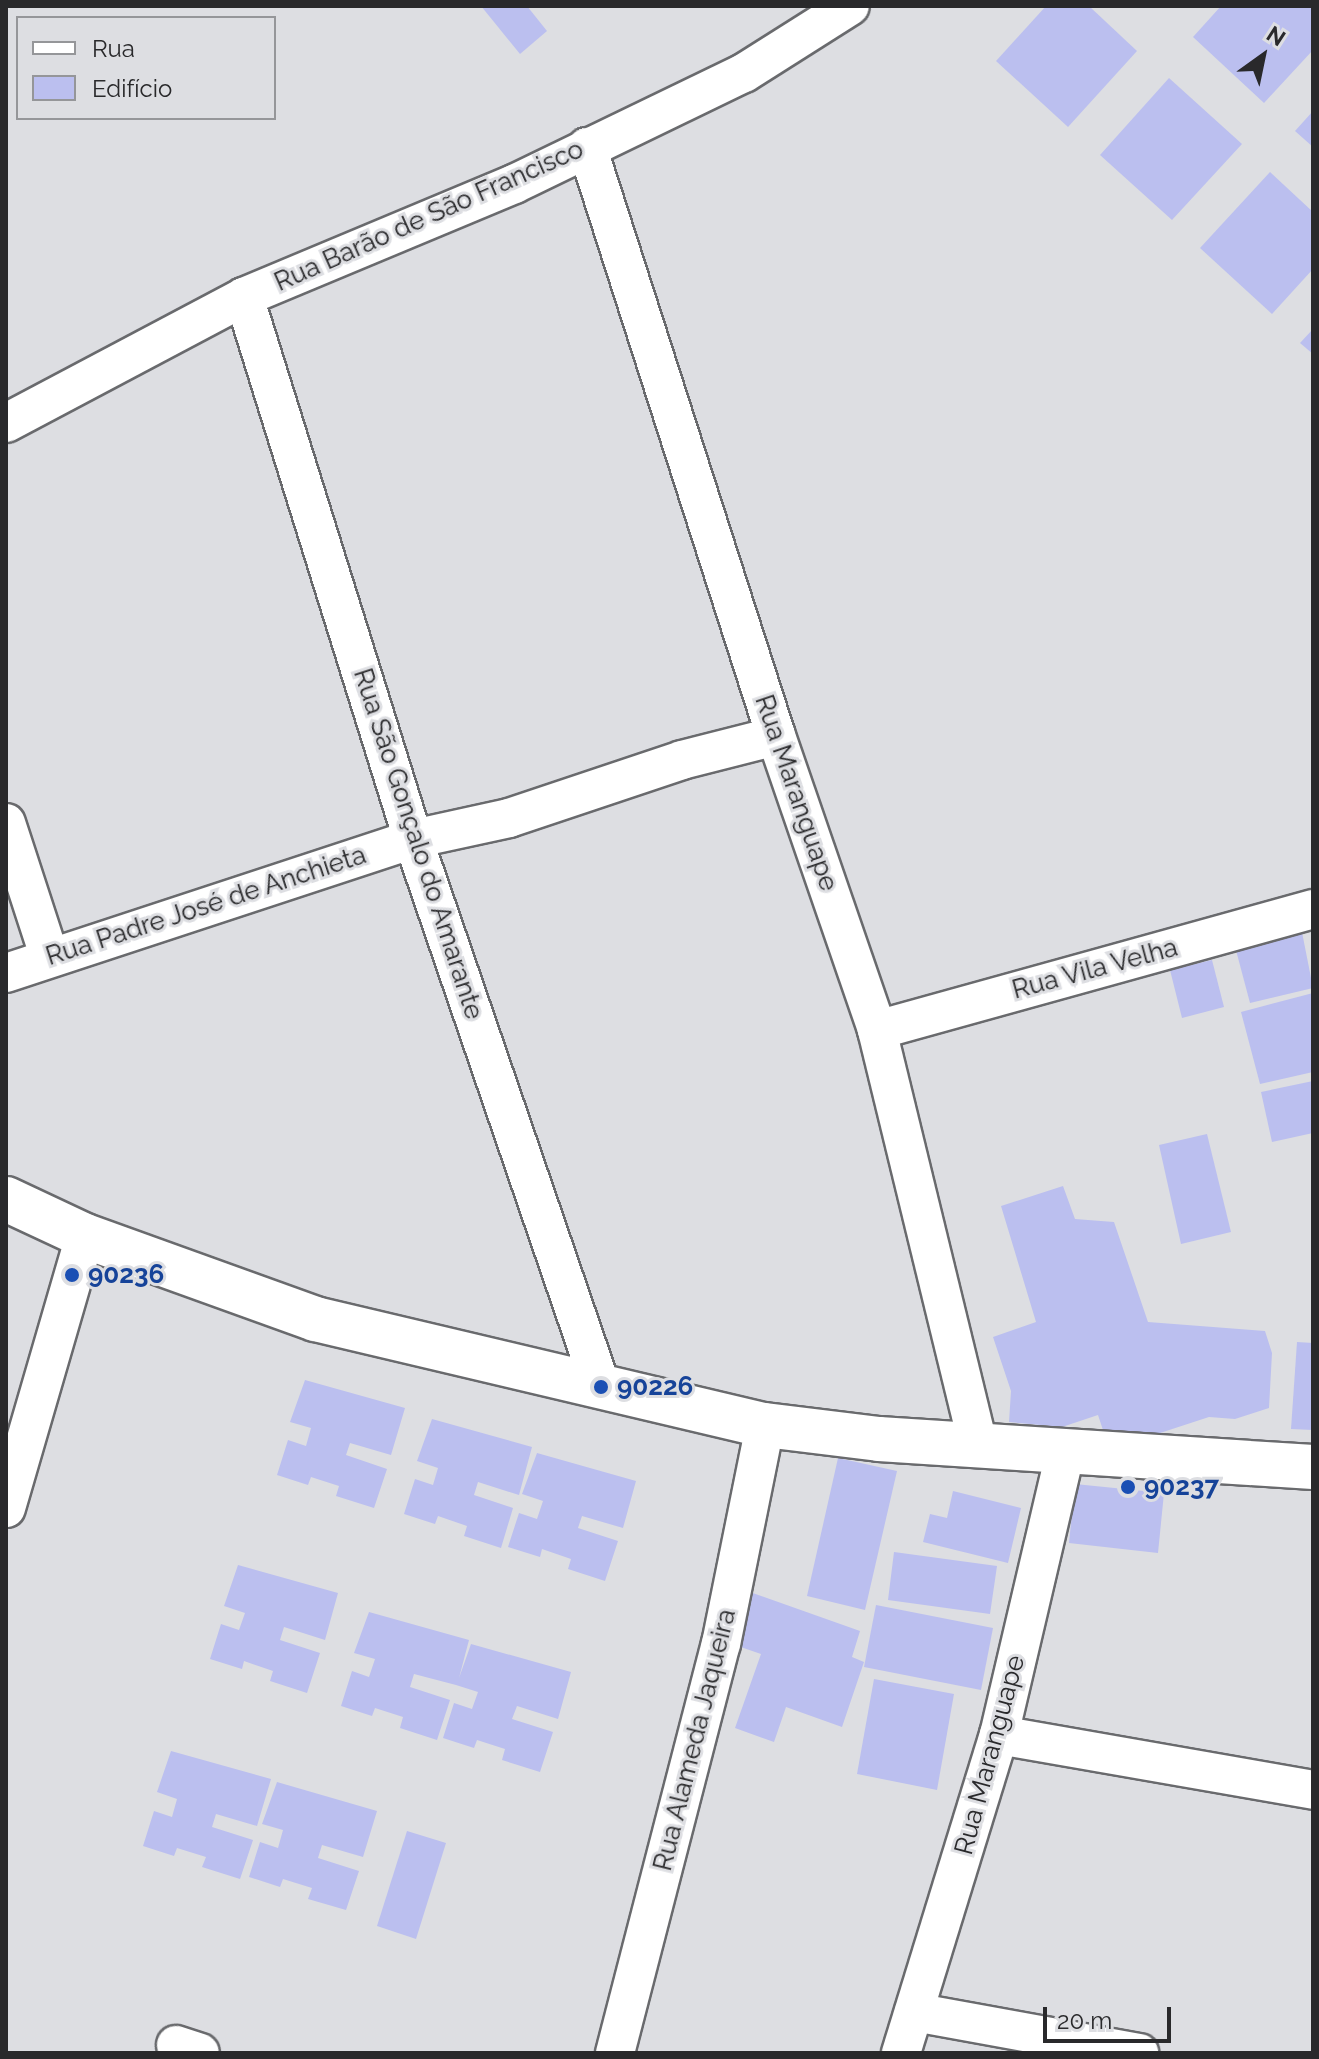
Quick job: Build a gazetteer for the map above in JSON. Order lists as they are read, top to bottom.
{
  "streets": {
    "street": [
      "Rua Barão de São Francisco",
      "Rua Maranguape",
      "Rua São Gonçalo do Amarante",
      "Rua Padre José de Anchieta",
      "Rua Vila Velha",
      "Rua Alameda Jaqueira"
    ]
  },
  "crossings": [
    ["Rua Barão de São Francisco", "Rua Maranguape"],
    ["Rua Barão de São Francisco", "Rua São Gonçalo do Amarante"],
    ["Rua Maranguape", "Rua Padre José de Anchieta"],
    ["Rua Maranguape", "Rua Vila Velha"],
    ["Rua São Gonçalo do Amarante", "Rua Padre José de Anchieta"]
  ],
  "places": ["90236", "90226", "90237"],
  "legend": ["Rua", "Edifício"],
  "scale_bar": "20 m",
  "north": "top right"
}
